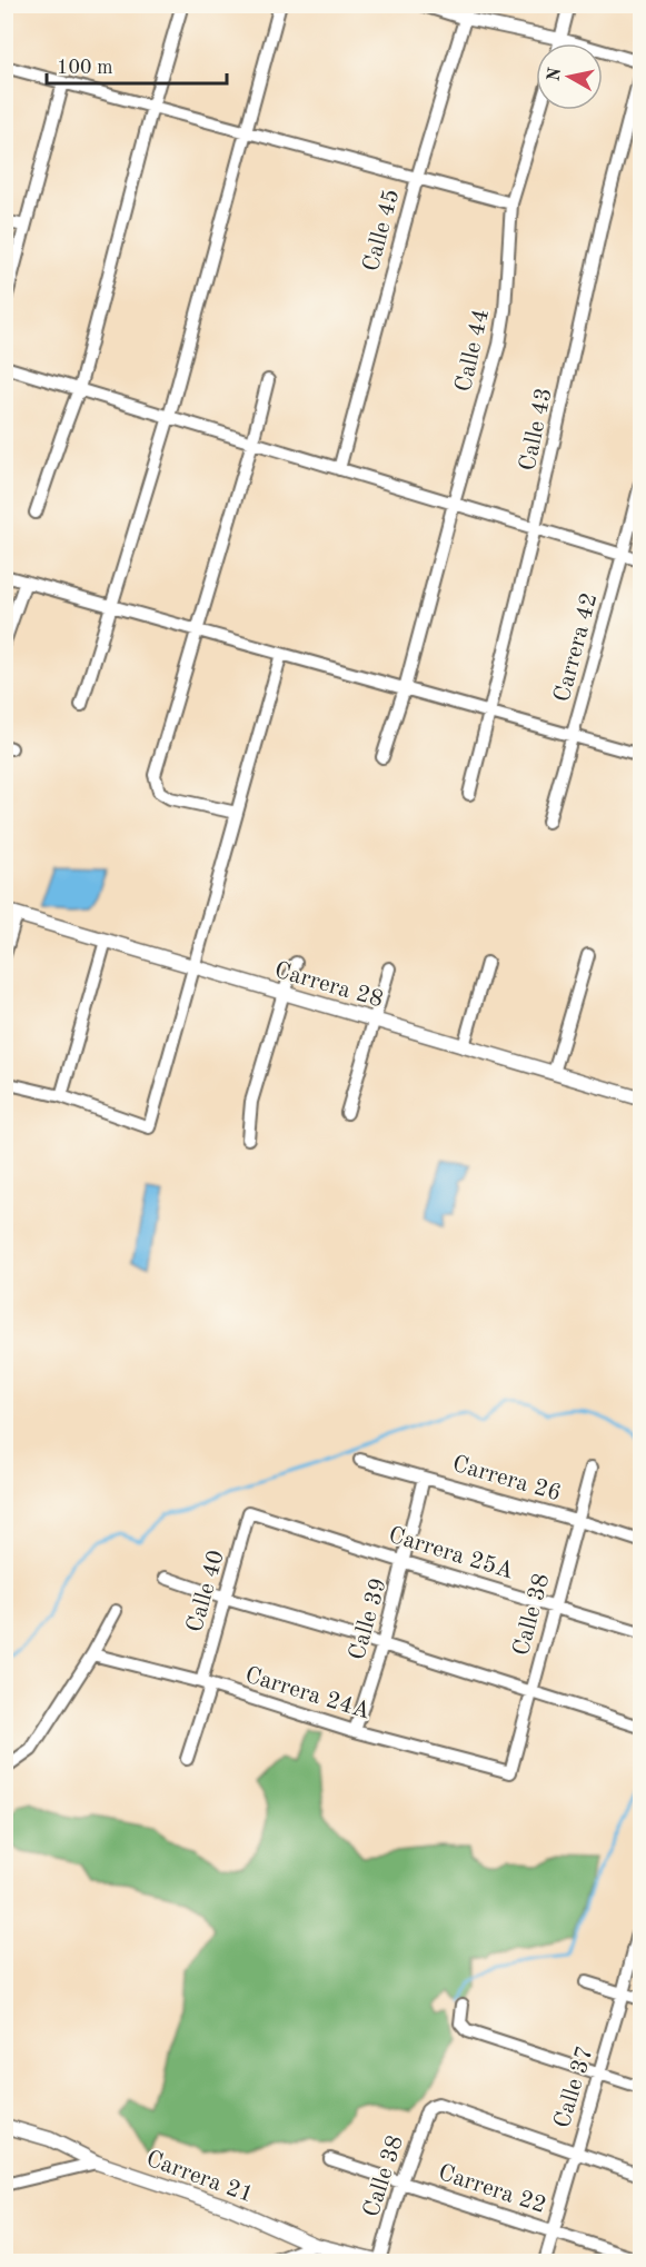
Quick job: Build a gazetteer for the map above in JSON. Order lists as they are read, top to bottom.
{
  "streets": {
    "street": [
      "Calle 45",
      "Calle 44",
      "Calle 43",
      "Carrera 42",
      "Carrera 28",
      "Carrera 26",
      "Carrera 25A",
      "Calle 40",
      "Calle 38",
      "Calle 39",
      "Carrera 24A",
      "Calle 37",
      "Carrera 21",
      "Carrera 22"
    ]
  },
  "crossings": [
    ["Carrera 26", "Calle 38"],
    ["Carrera 26", "Calle 39"],
    ["Carrera 25A", "Calle 40"],
    ["Carrera 25A", "Calle 38"],
    ["Carrera 25A", "Calle 39"],
    ["Calle 40", "Carrera 24A"],
    ["Calle 38", "Carrera 24A"],
    ["Calle 38", "Calle 37"],
    ["Calle 38", "Carrera 21"],
    ["Calle 38", "Carrera 22"],
    ["Calle 39", "Carrera 24A"],
    ["Calle 37", "Carrera 22"]
  ],
  "scale_bar": "100 m",
  "north": "left"
}
